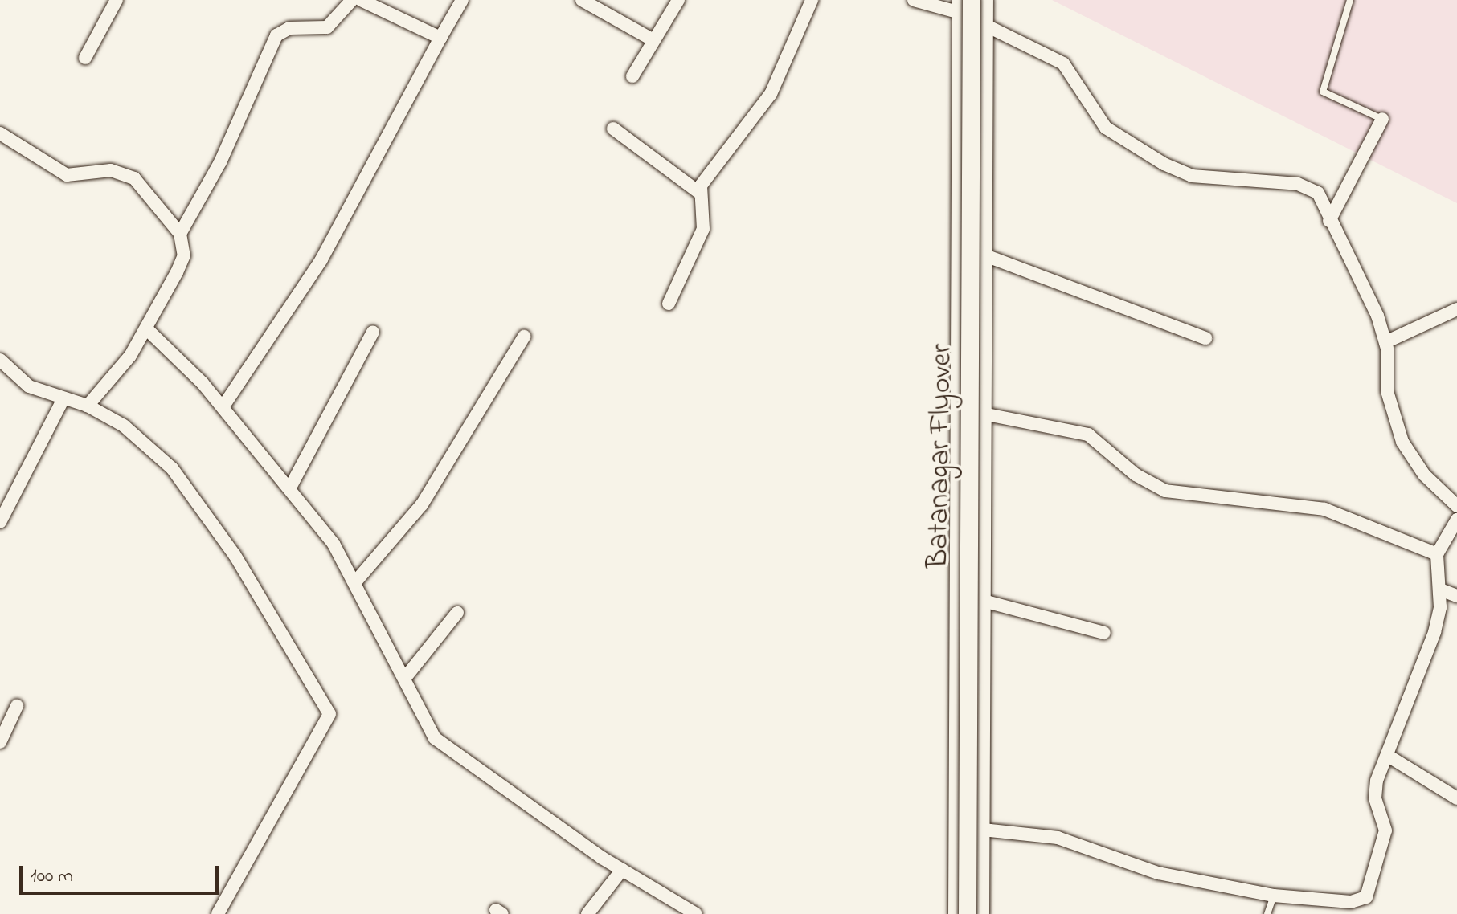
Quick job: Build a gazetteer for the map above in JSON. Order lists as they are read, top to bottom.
{
  "streets": {
    "main road": ["Batanagar Flyover"]
  },
  "scale_bar": "100 m"
}
